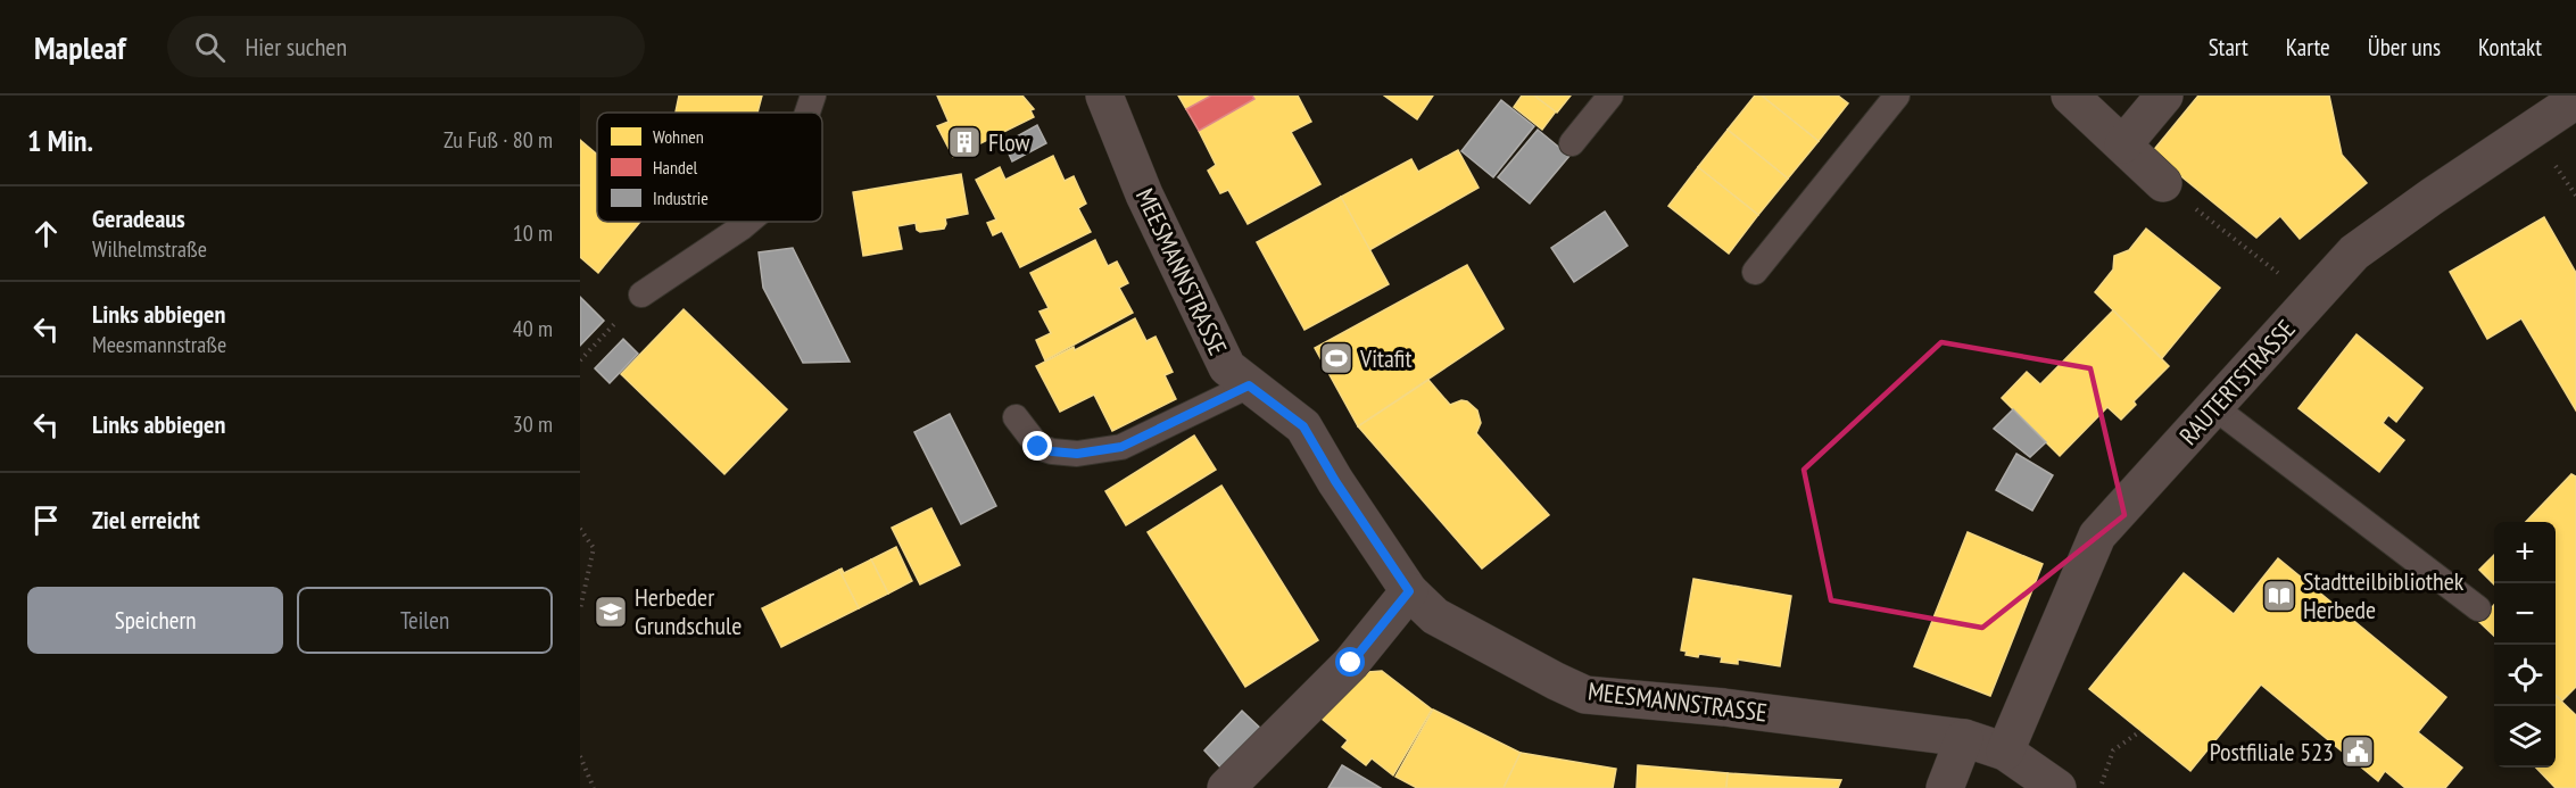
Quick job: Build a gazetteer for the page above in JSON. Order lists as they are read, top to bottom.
{
  "streets": {
    "street": ["MEESMANNSTRASSE", "RAUTERTSTRASSE"]
  },
  "crossings": [
    ["MEESMANNSTRASSE", "RAUTERTSTRASSE"]
  ],
  "places": {
    "building": ["Flow"],
    "sports": ["Vitafit"],
    "library": ["Stadtteilbibliothek Herbede"],
    "school or university": ["Herbeder Grundschule"],
    "public building": ["Postfiliale 523"]
  },
  "legend": ["Wohnen", "Handel", "Industrie"],
  "page": {
    "header": "Mapleaf",
    "search": "Hier suchen",
    "nav": [
      "Start",
      "Karte",
      "Über uns",
      "Kontakt"
    ],
    "heading": ["1 Min.", "Zu Fuß · 80 m"],
    "list": [
      ["Geradeaus", "Wilhelmstraße", "10 m"],
      ["Links abbiegen", "Meesmannstraße", "40 m"],
      ["Links abbiegen", "30 m"],
      "Ziel erreicht"
    ],
    "map_buttons": ["+", "−"],
    "buttons": ["Speichern", "Teilen"]
  }
}
